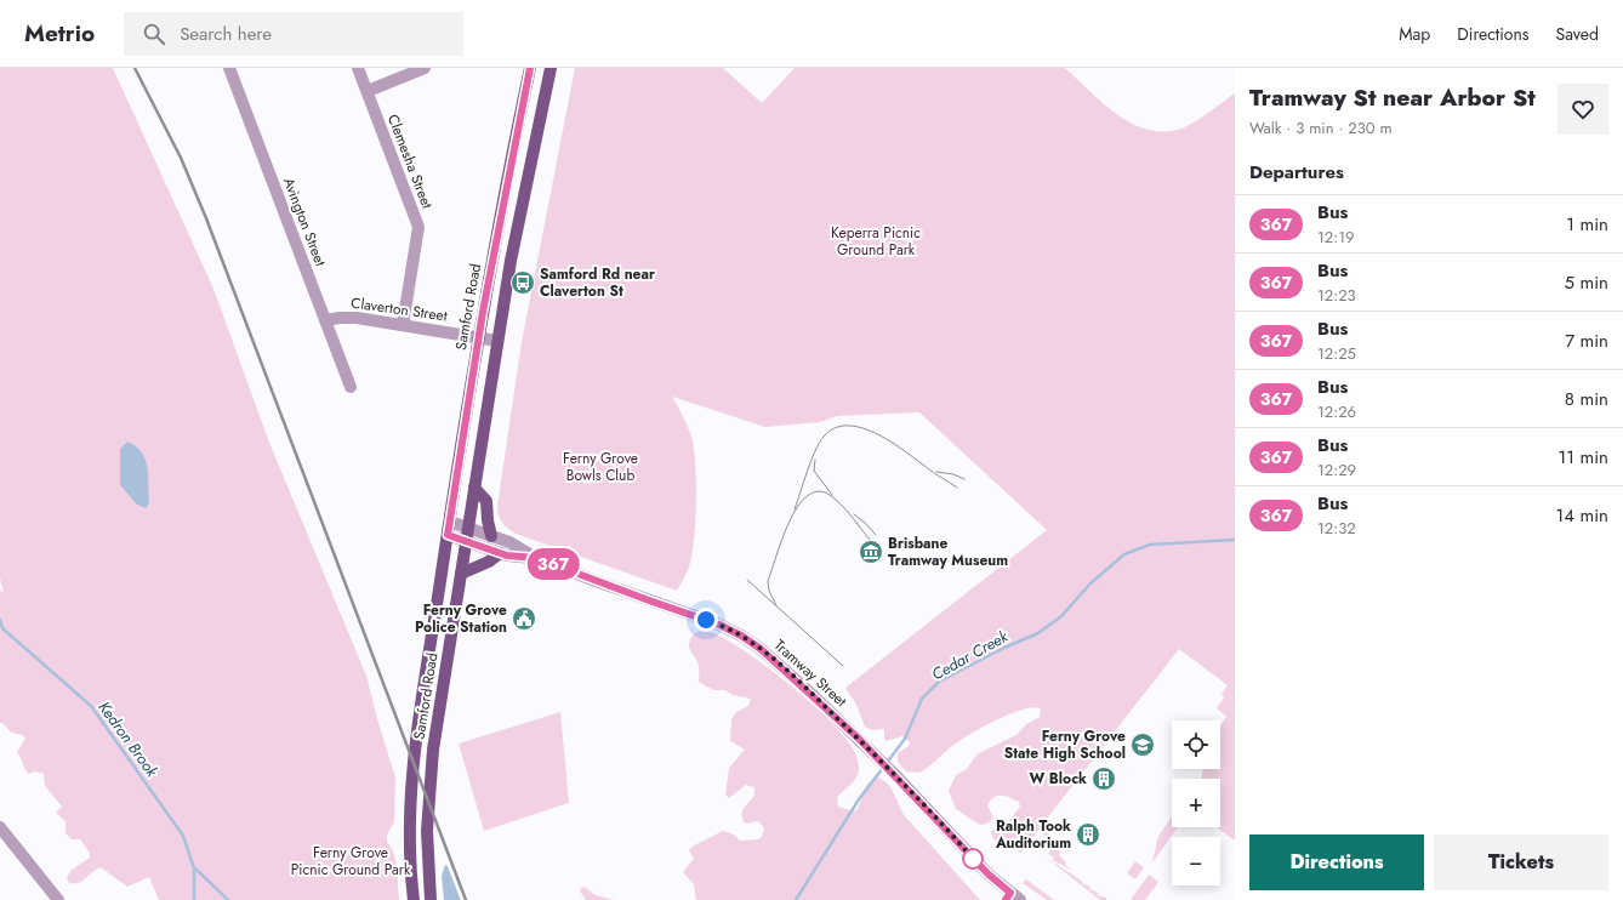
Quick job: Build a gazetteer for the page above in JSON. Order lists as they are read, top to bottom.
{
  "streets": {
    "main road": ["Samford Road"],
    "street": [
      "Clemesha Street",
      "Avington Street",
      "Claverton Street",
      "Tramway Street"
    ]
  },
  "crossings": [
    ["Clemesha Street", "Claverton Street"],
    ["Avington Street", "Claverton Street"],
    ["Samford Road", "Claverton Street"],
    ["Samford Road", "Tramway Street"]
  ],
  "water": ["Cedar Creek", "Kedron Brook"],
  "parks": ["Keperra Picnic Ground Park", "Ferny Grove Bowls Club", "Ferny Grove Picnic Ground Park"],
  "places": {
    "bus stop": ["Samford Rd near Claverton St"],
    "museum": ["Brisbane Tramway Museum"],
    "public building": ["Ferny Grove Police Station"],
    "school or university": ["Ferny Grove State High School"],
    "building": ["W Block", "Ralph Took Auditorium"]
  },
  "lines": ["bus line 367"],
  "page": {
    "header": "Metrio",
    "search": "Search here",
    "nav": ["Map", "Directions", "Saved"],
    "on_map": "367",
    "heading": [
      ["Tramway St near Arbor St", "Walk · 3 min · 230 m"],
      "Departures"
    ],
    "list": [
      {
        "mark": "367",
        "name": "Bus",
        "note": "12:19",
        "value": "1 min"
      },
      {
        "mark": "367",
        "name": "Bus",
        "note": "12:23",
        "value": "5 min"
      },
      {
        "mark": "367",
        "name": "Bus",
        "note": "12:25",
        "value": "7 min"
      },
      {
        "mark": "367",
        "name": "Bus",
        "note": "12:26",
        "value": "8 min"
      },
      {
        "mark": "367",
        "name": "Bus",
        "note": "12:29",
        "value": "11 min"
      },
      {
        "mark": "367",
        "name": "Bus",
        "note": "12:32",
        "value": "14 min"
      }
    ],
    "map_buttons": ["+", "−"],
    "buttons": ["Directions", "Tickets"]
  }
}
